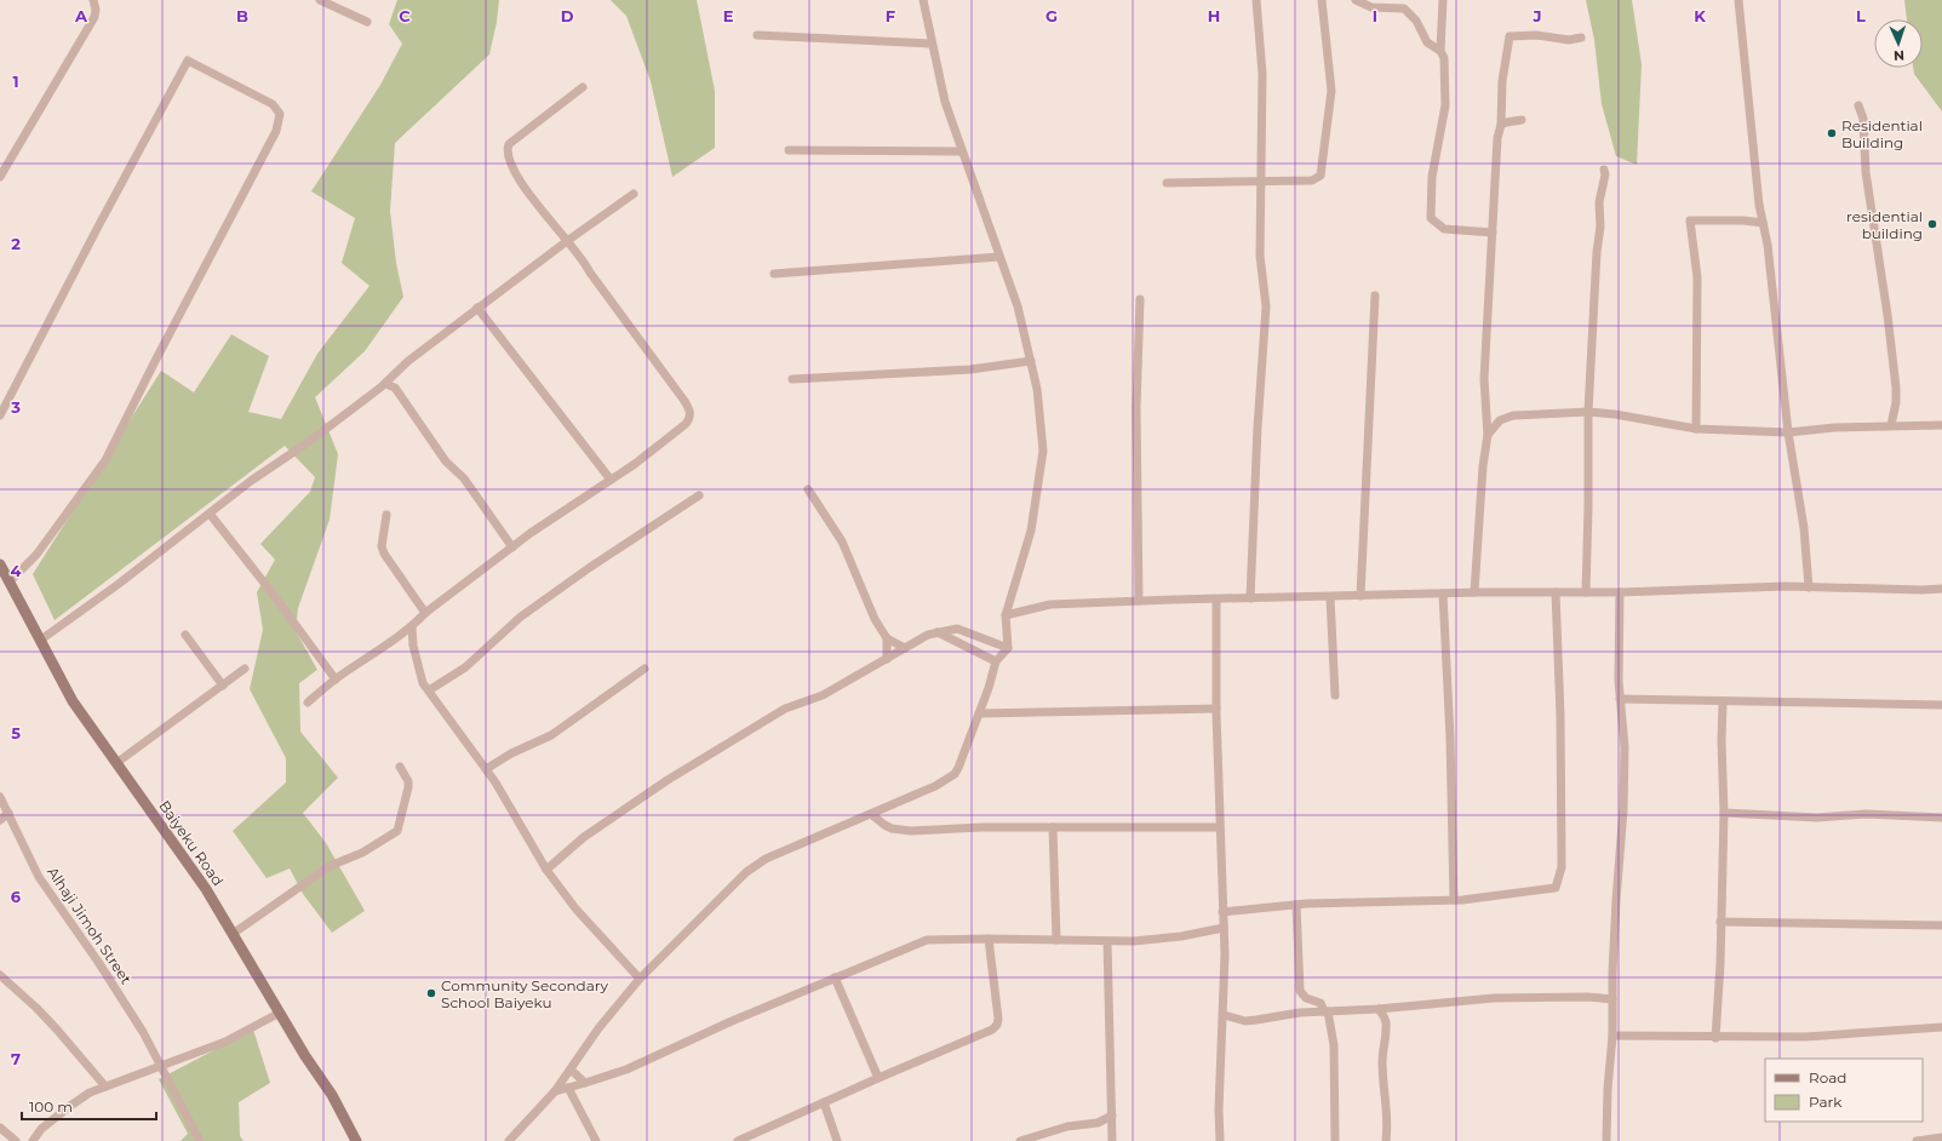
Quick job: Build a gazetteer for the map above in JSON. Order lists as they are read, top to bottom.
{
  "streets": {
    "main road": ["Baiyeku Road"],
    "street": ["Alhaji Jimoh Street"]
  },
  "places": ["Residential Building", "residential building", "Community Secondary School Baiyeku"],
  "legend": ["Road", "Park"],
  "scale_bar": "100 m",
  "north": "bottom",
  "grid": {
    "columns": [
      "A",
      "B",
      "C",
      "D",
      "E",
      "F",
      "G",
      "H",
      "I",
      "J",
      "K",
      "L"
    ],
    "rows": [
      "1",
      "2",
      "3",
      "4",
      "5",
      "6",
      "7"
    ]
  }
}
